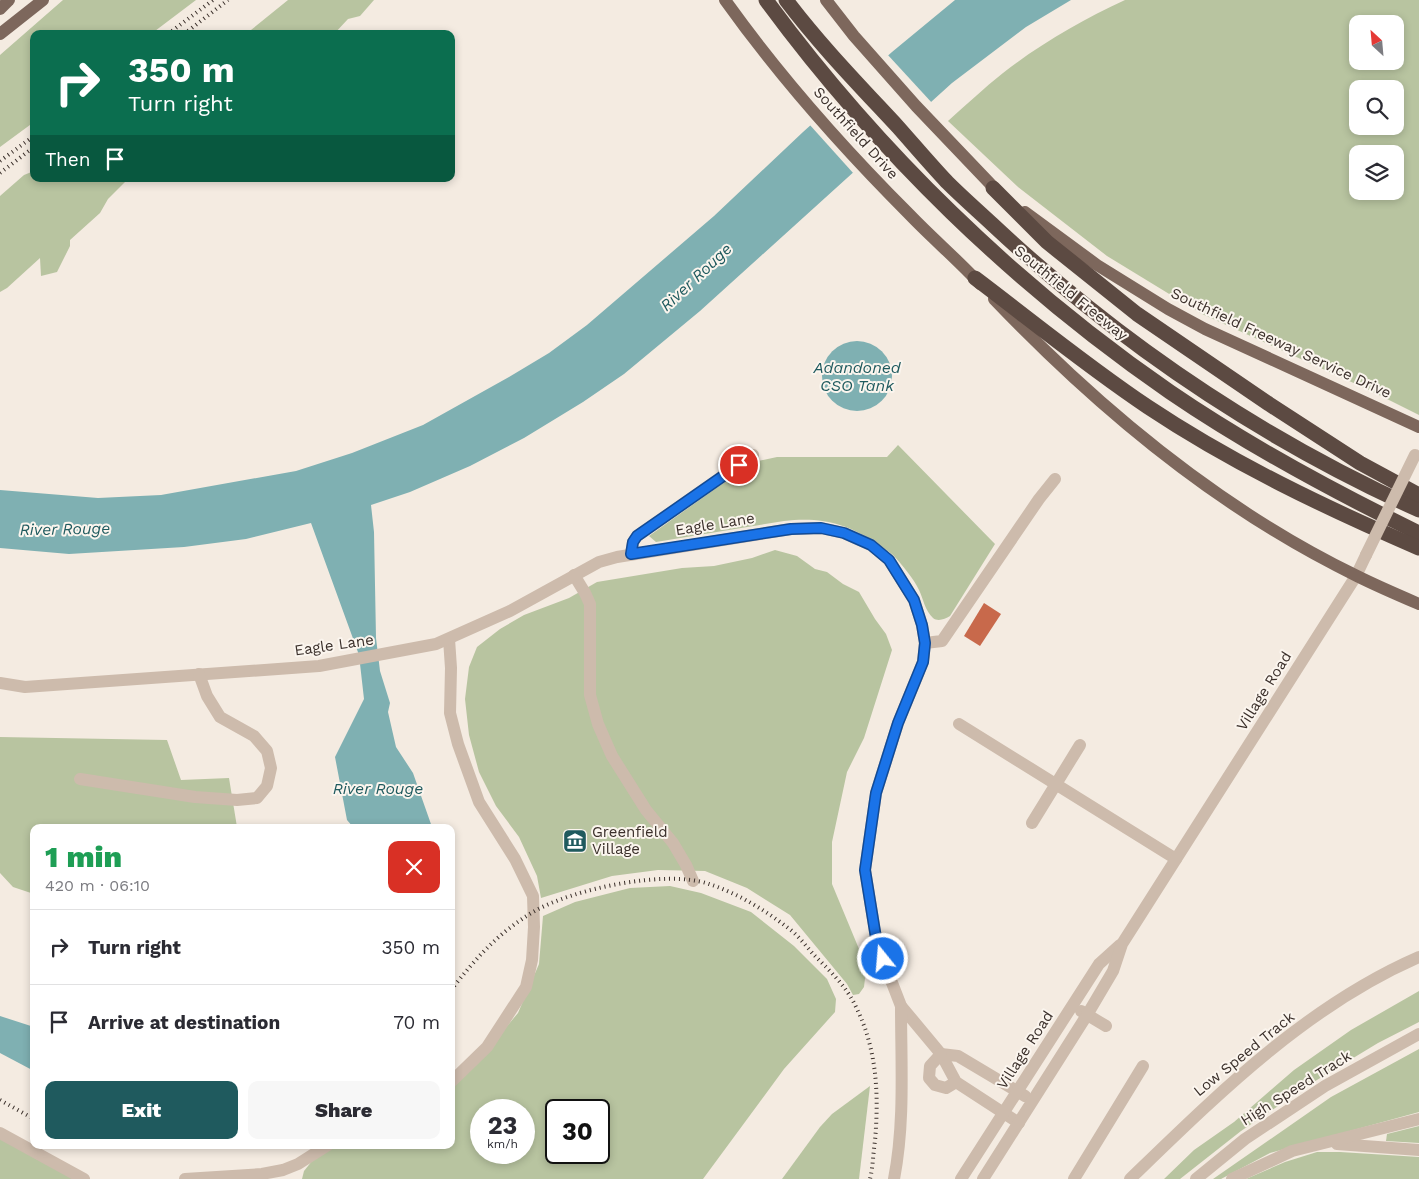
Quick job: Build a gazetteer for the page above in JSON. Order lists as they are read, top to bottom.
{
  "streets": {
    "highway": ["Southfield Freeway"],
    "main road": ["Southfield Drive", "Southfield Freeway Service Drive"],
    "street": [
      "Eagle Lane",
      "Village Road",
      "Low Speed Track",
      "High Speed Track"
    ]
  },
  "crossings": [
    ["Southfield Drive", "Village Road"],
    ["Eagle Lane", "Village Road"]
  ],
  "water": ["River Rouge", "Adandoned CSO Tank"],
  "places": {
    "museum": ["Greenfield Village"]
  },
  "north": "top left",
  "page": {
    "turn": ["350 m", "Turn right"],
    "then": "Then",
    "heading": ["1 min", "420 m · 06:10"],
    "list": [
      {
        "name": "Turn right",
        "value": "350 m"
      },
      {
        "name": "Arrive at destination",
        "value": "70 m"
      }
    ],
    "buttons": ["Exit", "Share"],
    "speed": "23 km/h",
    "limit": "30"
  }
}
